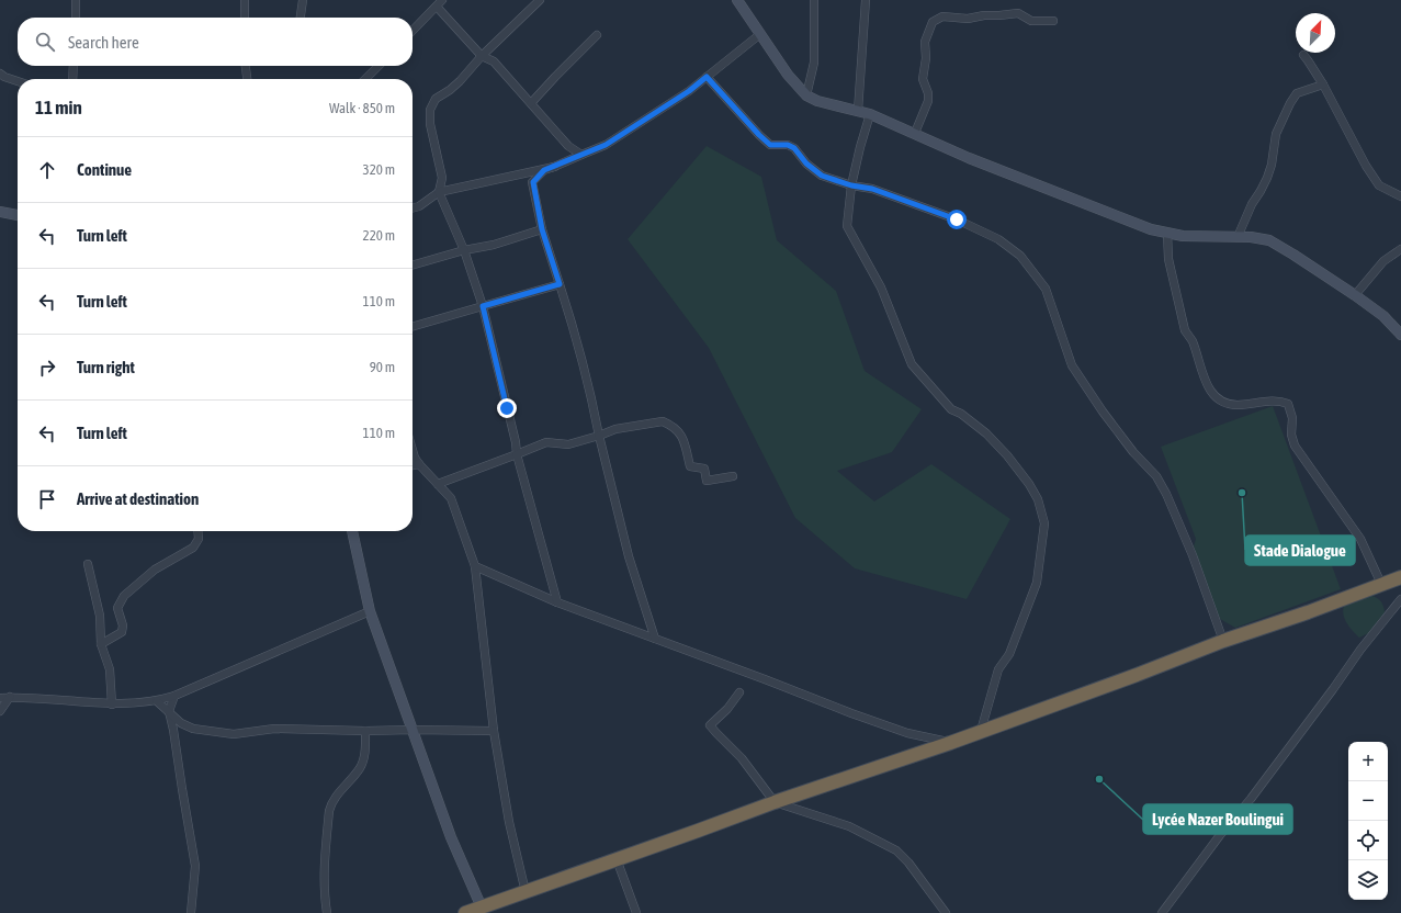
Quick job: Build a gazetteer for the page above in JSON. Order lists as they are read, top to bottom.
{
  "places": ["Stade Dialogue", "Lycée Nazer Boulingui"],
  "north": "top right",
  "page": {
    "search": "Search here",
    "heading": ["11 min", "Walk · 850 m"],
    "list": [
      ["Continue", "320 m"],
      ["Turn left", "220 m"],
      ["Turn left", "110 m"],
      ["Turn right", "90 m"],
      ["Turn left", "110 m"],
      "Arrive at destination"
    ],
    "map_buttons": ["+", "−"]
  }
}
